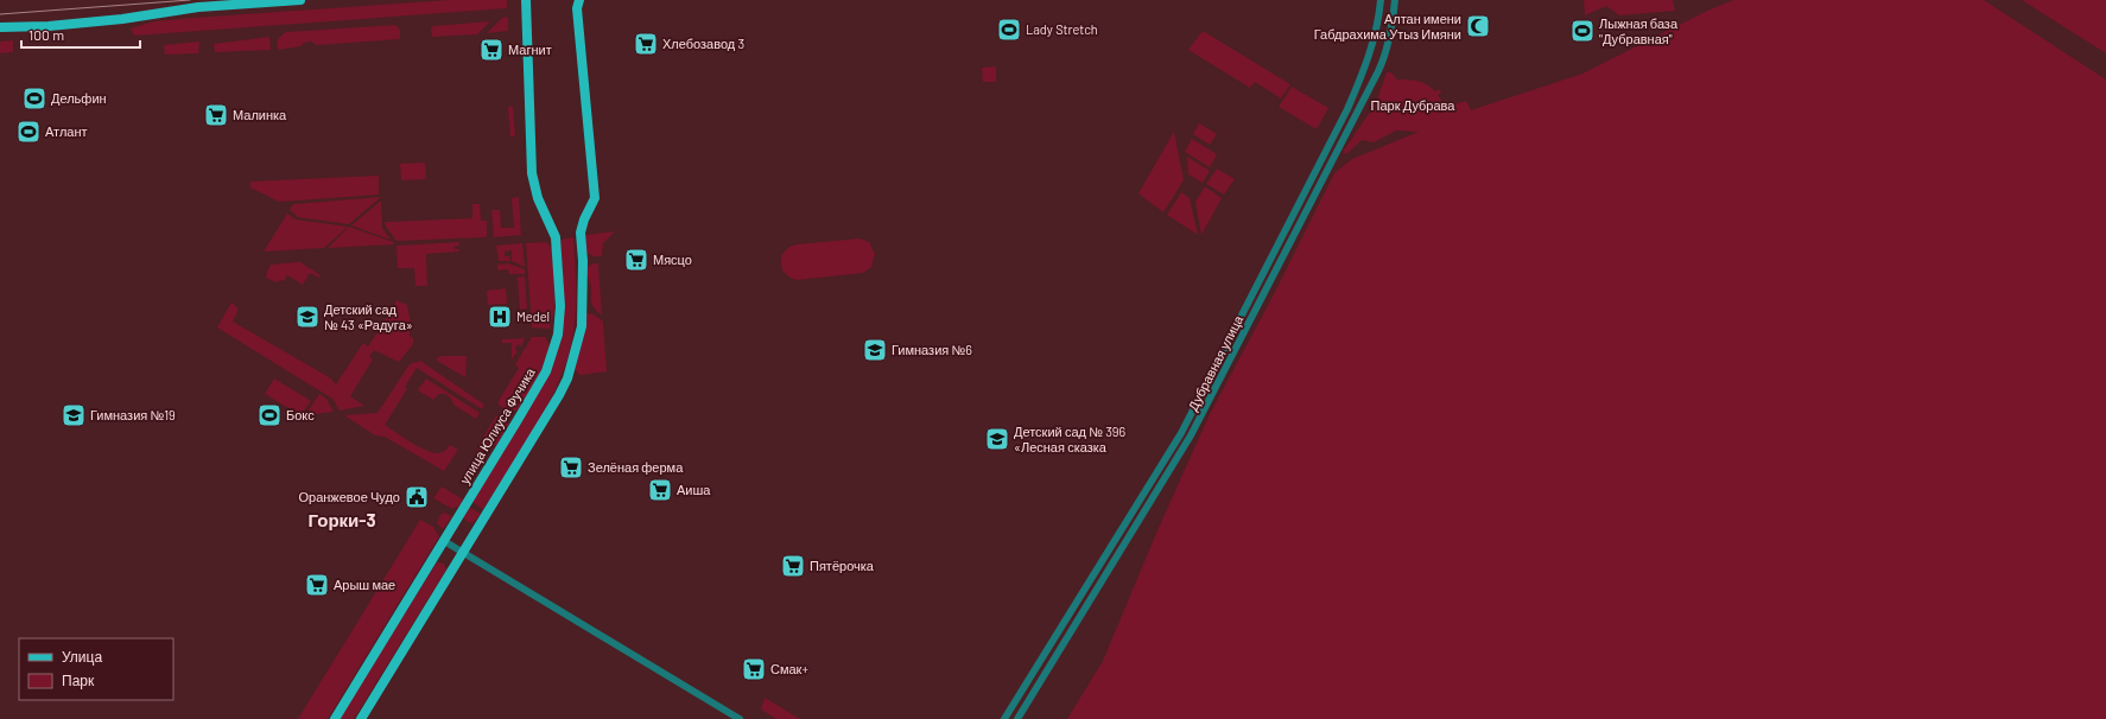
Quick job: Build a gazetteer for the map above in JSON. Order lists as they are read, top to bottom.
{
  "streets": {
    "main road": ["улица Юлиуса Фучика"],
    "street": ["Дубравная улица"]
  },
  "districts": ["Горки-3"],
  "parks": ["Парк Дубрава"],
  "places": {
    "mosque": ["Алтан имени Габдрахима Утыз Имяни"],
    "sports": [
      "Lady Stretch",
      "Лыжная база \"Дубравная\"",
      "Дельфин",
      "Атлант",
      "Бокс"
    ],
    "supermarket": [
      "Хлебозавод 3",
      "Магнит",
      "Малинка",
      "Мясцо",
      "Зелёная ферма",
      "Аиша",
      "Пятёрочка",
      "Арыш мае",
      "Смак+"
    ],
    "school or university": [
      "Детский сад № 43 «Радуга»",
      "Гимназия №6",
      "Гимназия №19",
      "Детский сад № 396 «Лесная сказка"
    ],
    "hospital": ["Medel"],
    "public building": ["Оранжевое Чудо"]
  },
  "legend": ["Улица", "Парк"],
  "scale_bar": "100 m"
}
